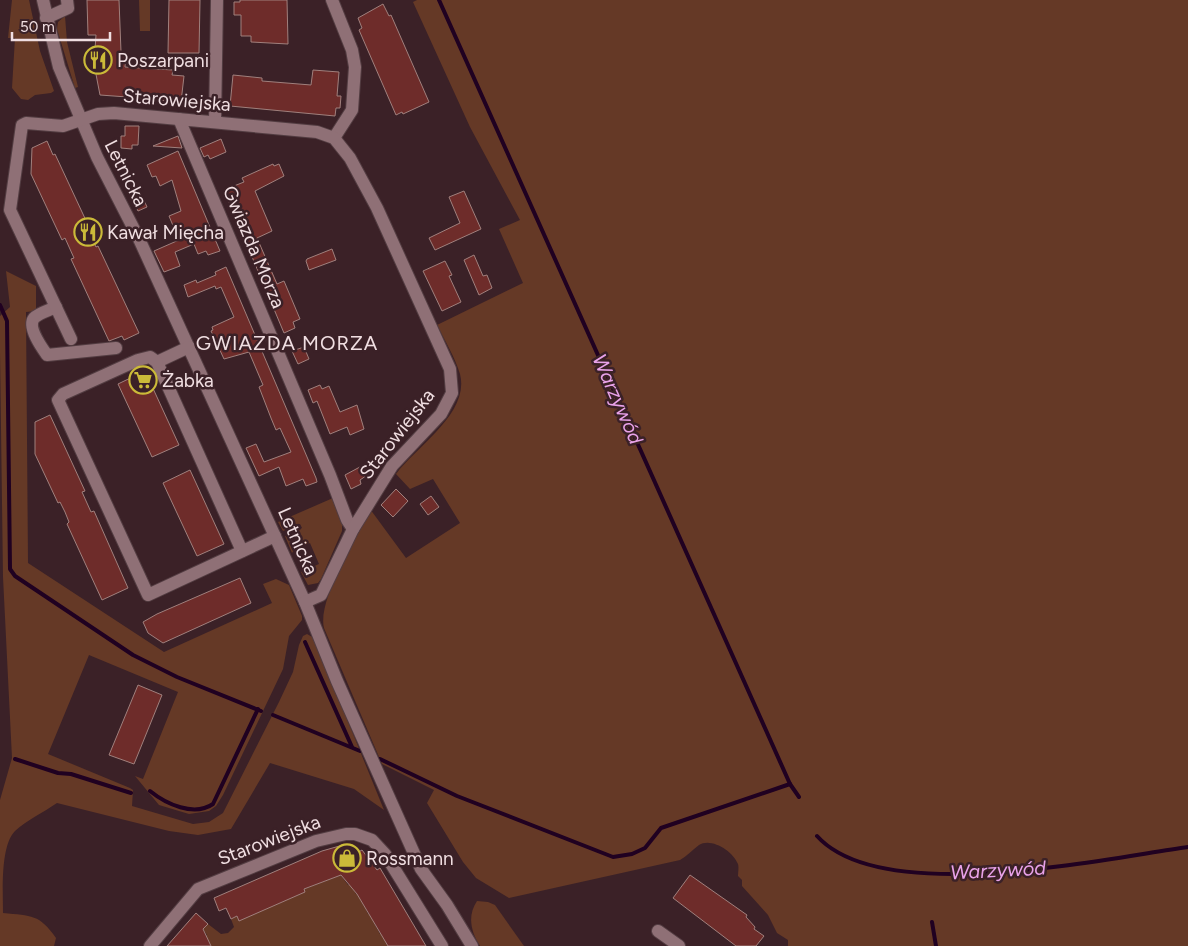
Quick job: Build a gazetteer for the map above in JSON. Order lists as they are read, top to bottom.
{
  "streets": {
    "street": ["Starowiejska", "Letnicka", "Gwiazda Morza"]
  },
  "crossings": [
    ["Starowiejska", "Letnicka"],
    ["Starowiejska", "Gwiazda Morza"]
  ],
  "districts": ["GWIAZDA MORZA"],
  "water": ["Warzywód"],
  "places": {
    "restaurant": ["Poszarpani", "Kawał Mięcha"],
    "supermarket": ["Żabka"],
    "shop": ["Rossmann"]
  },
  "scale_bar": "50 m"
}
